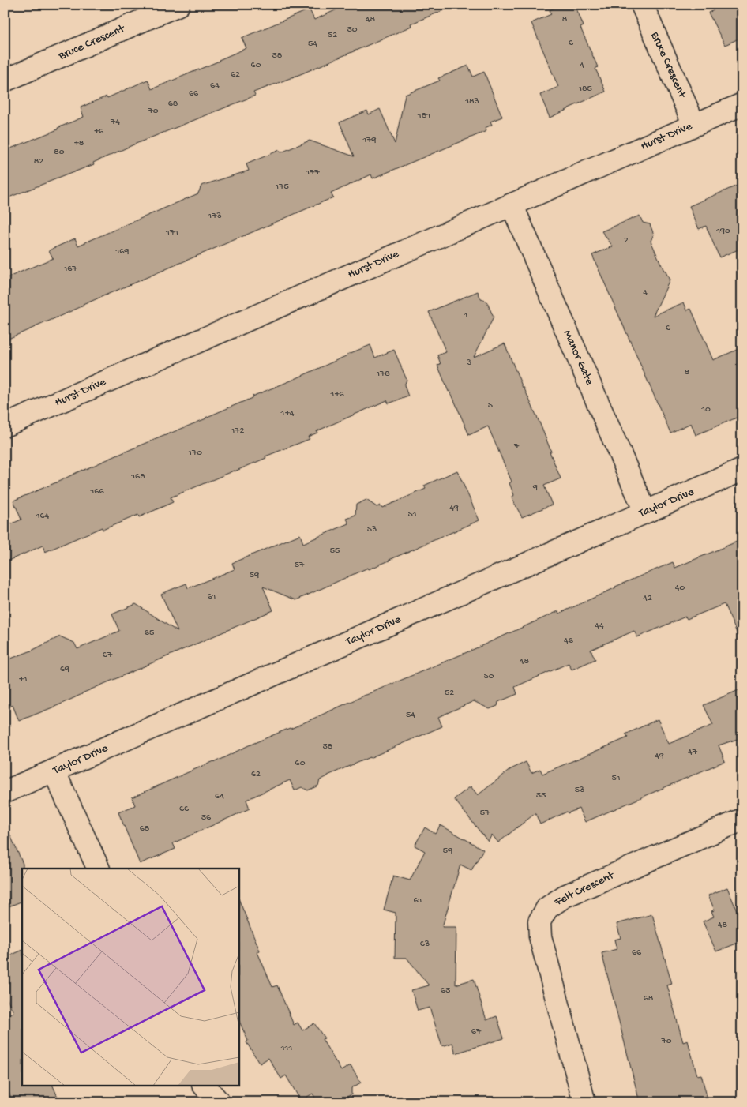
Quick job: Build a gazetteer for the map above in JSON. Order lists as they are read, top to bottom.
{
  "streets": {
    "street": [
      "Bruce Crescent",
      "Hurst Drive",
      "Manor Gate",
      "Taylor Drive",
      "Felt Crescent"
    ]
  },
  "crossings": [
    ["Bruce Crescent", "Hurst Drive"],
    ["Hurst Drive", "Manor Gate"],
    ["Manor Gate", "Taylor Drive"]
  ],
  "house_numbers": [
    "48",
    "8",
    "50",
    "52",
    "6",
    "54",
    "58",
    "60",
    "4",
    "62",
    "64",
    "185",
    "66",
    "183",
    "68",
    "70",
    "181",
    "74",
    "76",
    "179",
    "78",
    "80",
    "82",
    "177",
    "175",
    "173",
    "190",
    "171",
    "2",
    "169",
    "167",
    "4",
    "1",
    "6",
    "3",
    "8",
    "178",
    "176",
    "5",
    "10",
    "174",
    "172",
    "7",
    "170",
    "168",
    "9",
    "166",
    "49",
    "51",
    "164",
    "53",
    "55",
    "57",
    "59",
    "40",
    "61",
    "42",
    "44",
    "65",
    "46",
    "67",
    "48",
    "69",
    "50",
    "71",
    "52",
    "54",
    "58",
    "47",
    "49",
    "60",
    "62",
    "51",
    "53",
    "55",
    "64",
    "66",
    "57",
    "56",
    "68",
    "59",
    "61",
    "48",
    "63",
    "66",
    "65",
    "68",
    "67",
    "70",
    "111"
  ]
}
